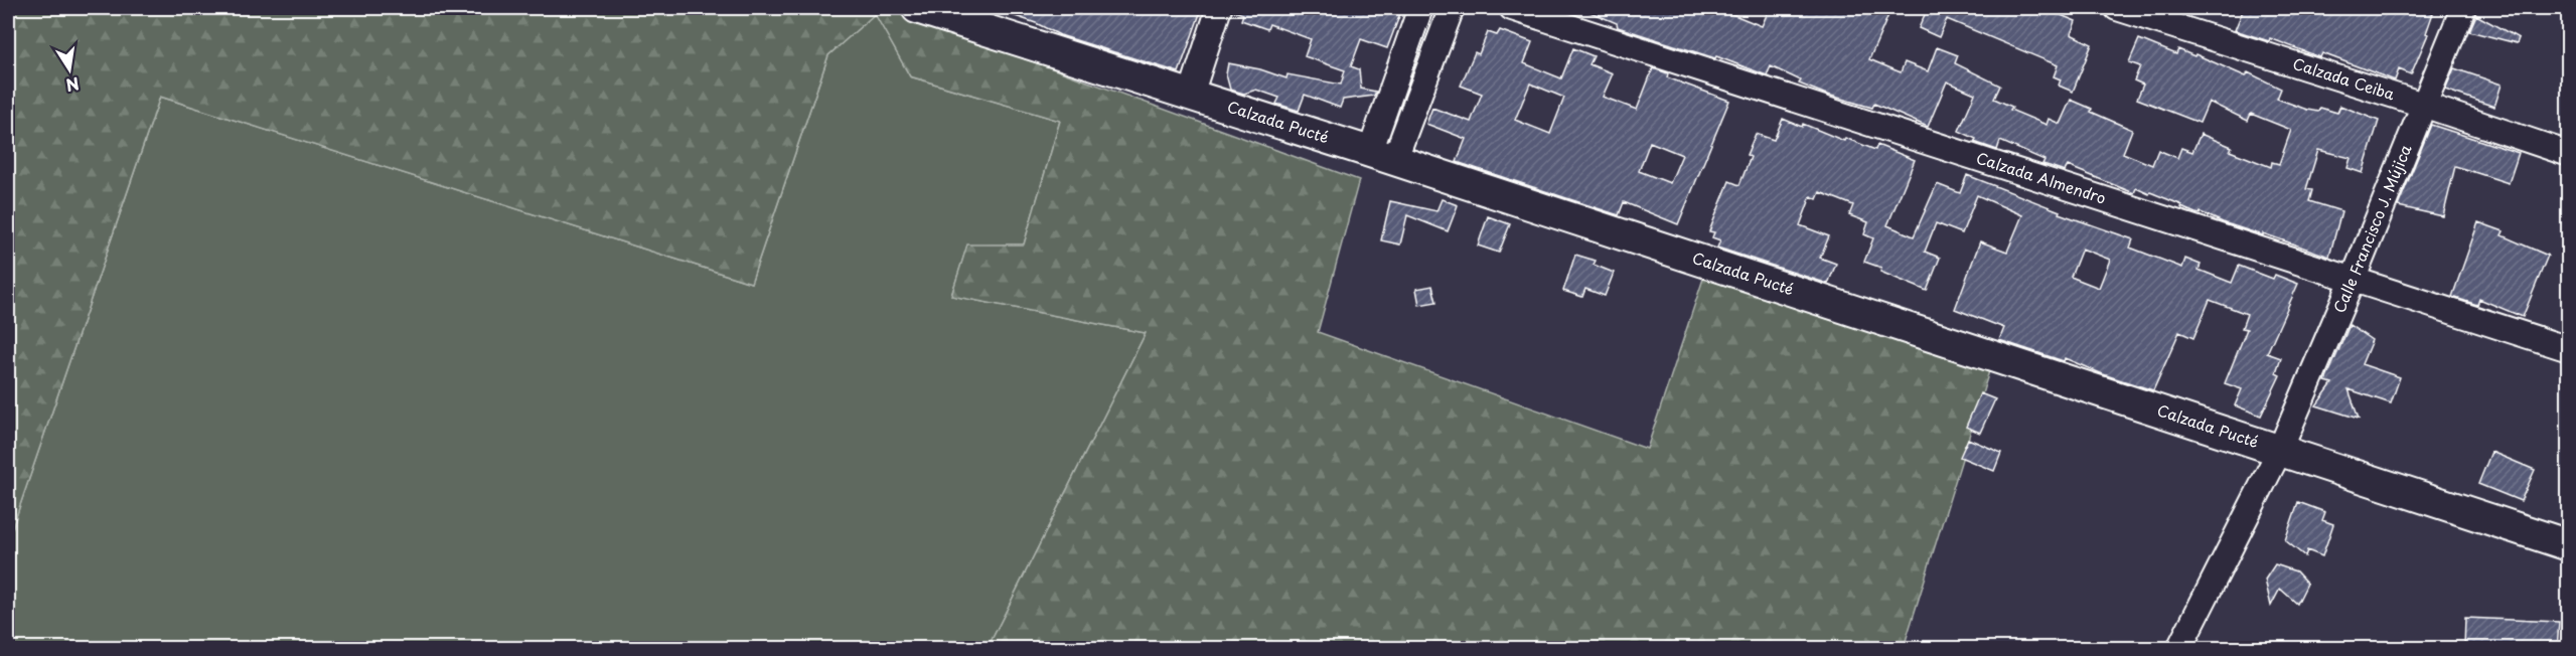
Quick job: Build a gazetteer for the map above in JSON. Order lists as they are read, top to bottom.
{
  "streets": {
    "street": [
      "Calzada Ceiba",
      "Calzada Pucté",
      "Calzada Almendro",
      "Calle Francisco J. Mújica"
    ]
  },
  "crossings": [
    ["Calzada Ceiba", "Calle Francisco J. Mújica"],
    ["Calzada Pucté", "Calle Francisco J. Mújica"],
    ["Calzada Almendro", "Calle Francisco J. Mújica"]
  ],
  "north": "bottom"
}
